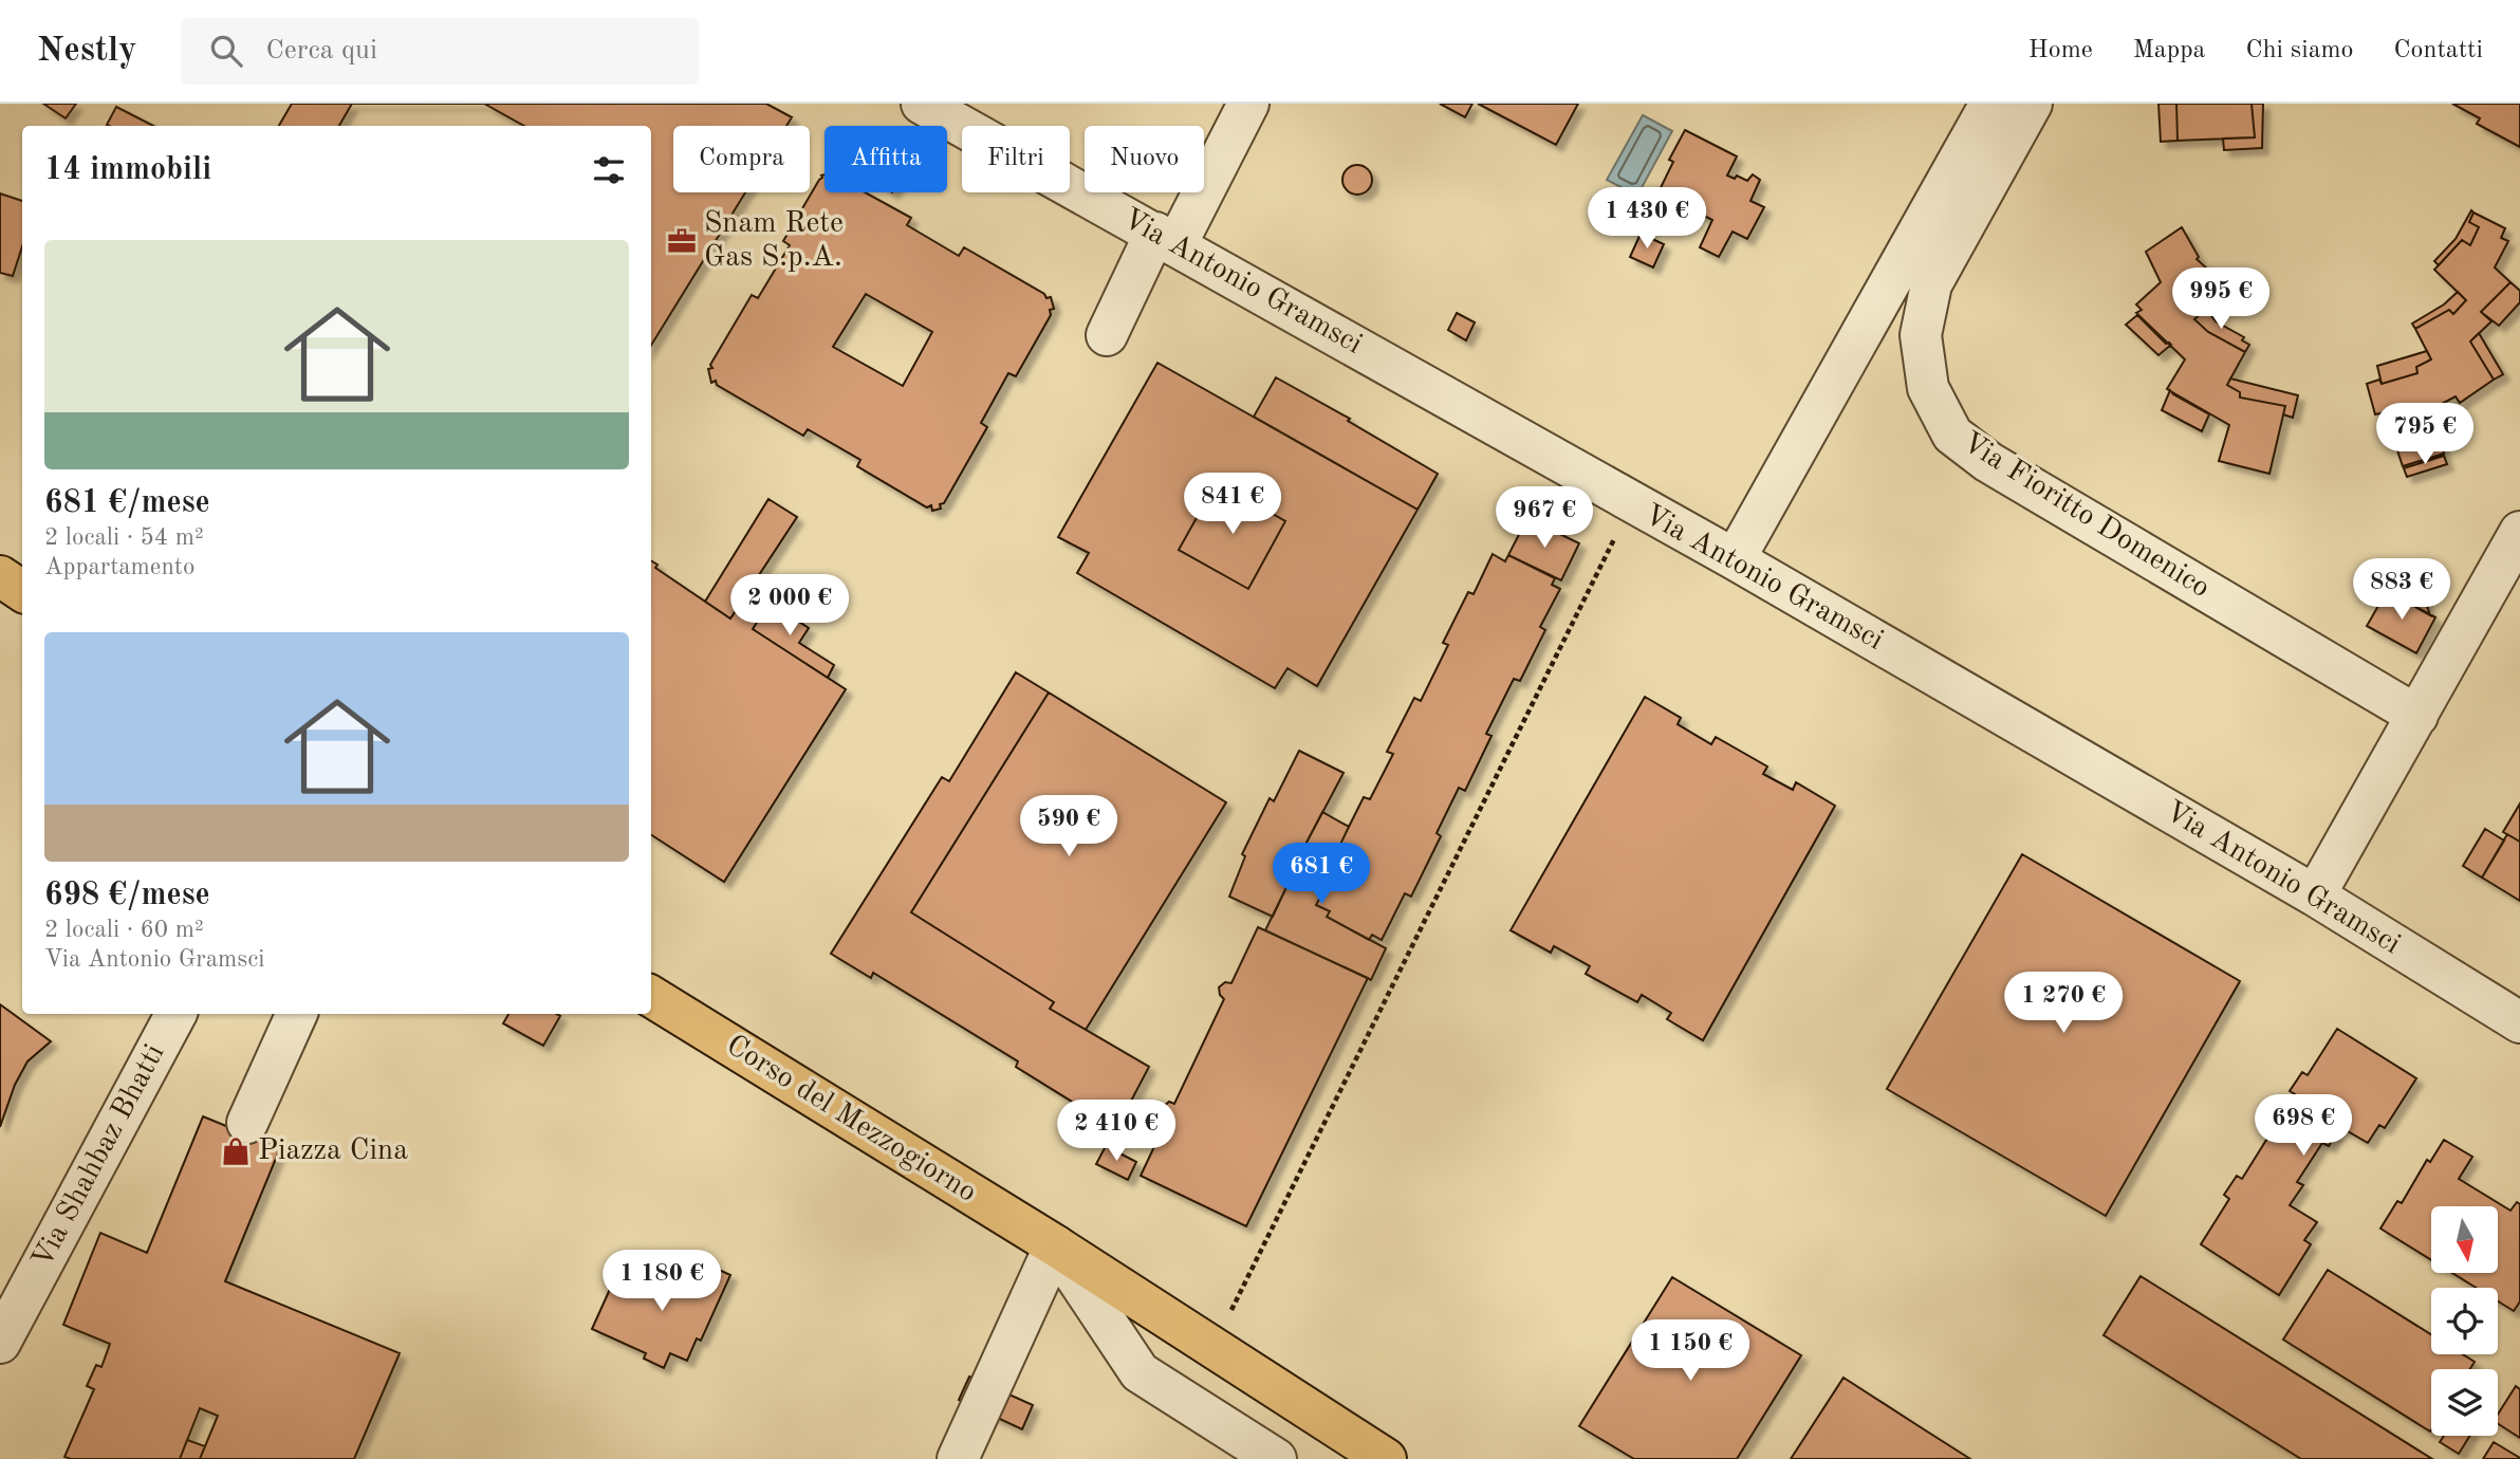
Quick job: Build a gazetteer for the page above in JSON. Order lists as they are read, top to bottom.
{
  "streets": {
    "main road": ["Corso del Mezzogiorno"],
    "street": ["Via Antonio Gramsci", "Via Fioritto Domenico", "Via Shahbaz Bhatti"]
  },
  "places": {
    "office": ["Snam Rete Gas S.p.A."],
    "shop": ["Piazza Cina"]
  },
  "north": "bottom",
  "page": {
    "header": "Nestly",
    "search": "Cerca qui",
    "nav": [
      "Home",
      "Mappa",
      "Chi siamo",
      "Contatti"
    ],
    "chip": [
      "Compra",
      "Affitta",
      "Filtri",
      "Nuovo"
    ],
    "heading": "14 immobili",
    "price": [
      "1 430 €",
      "995 €",
      "795 €",
      "841 €",
      "967 €",
      "883 €",
      "2 000 €",
      "590 €",
      "681 €",
      "1 270 €",
      "698 €",
      "2 410 €",
      "1 180 €",
      "1 150 €"
    ],
    "list": [
      {
        "name": "681 €/mese",
        "note": "2 locali · 54 m² · Appartamento"
      },
      {
        "name": "698 €/mese",
        "note": "2 locali · 60 m² · Via Antonio Gramsci"
      }
    ]
  }
}
